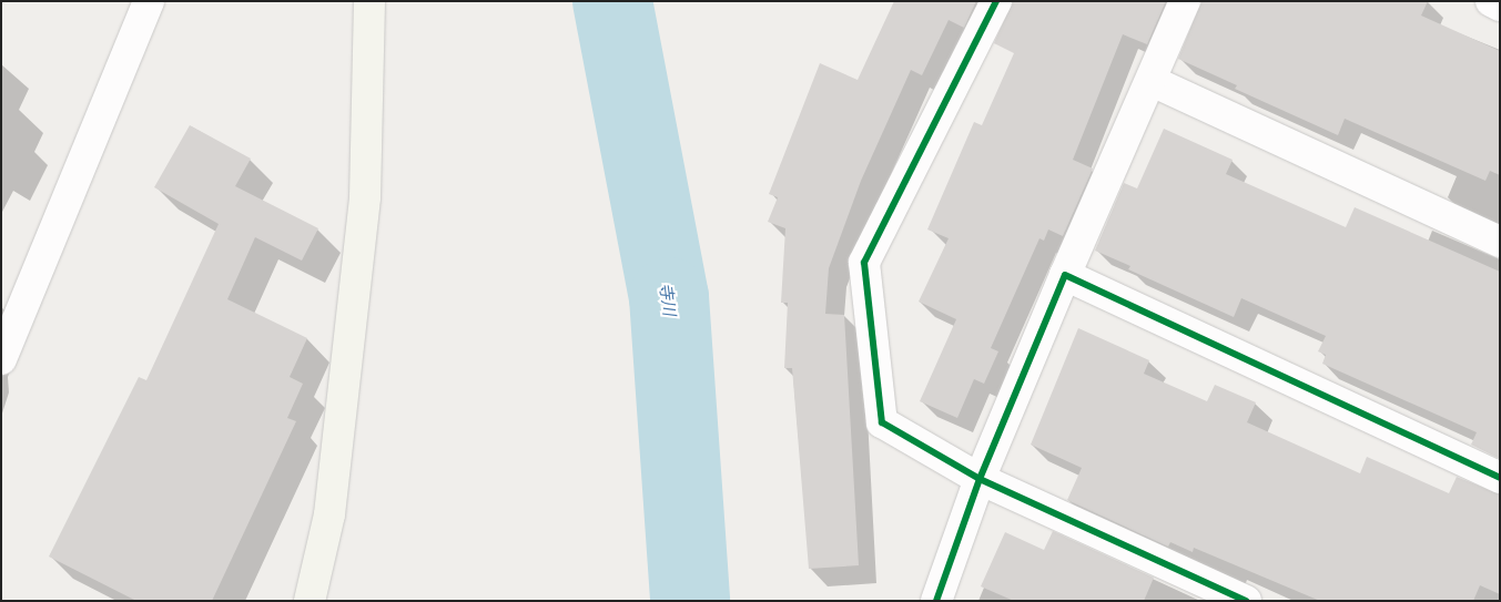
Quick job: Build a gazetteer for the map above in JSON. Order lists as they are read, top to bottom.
{
  "water": ["寺川"]
}
